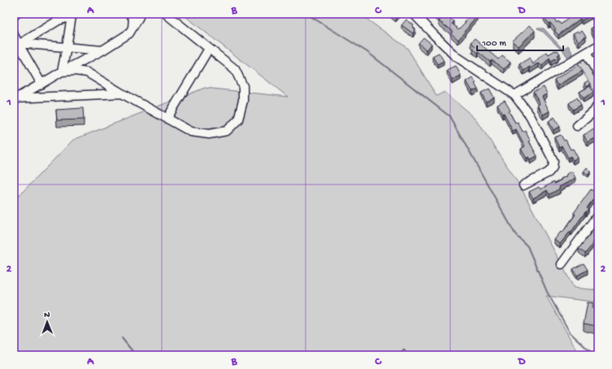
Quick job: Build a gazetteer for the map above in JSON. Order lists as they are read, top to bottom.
{
  "scale_bar": "100 m",
  "north": "top",
  "grid": {
    "columns": [
      "A",
      "B",
      "C",
      "D"
    ],
    "rows": ["1", "2"]
  }
}
